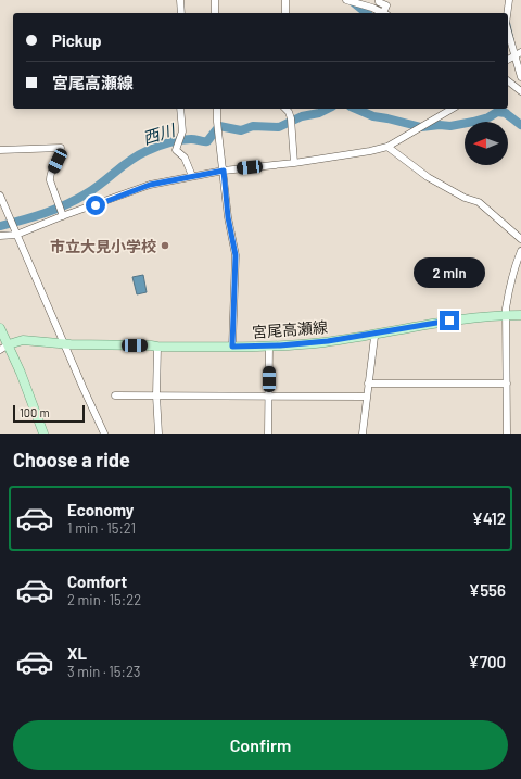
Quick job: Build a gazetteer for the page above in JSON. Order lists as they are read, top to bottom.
{
  "streets": {
    "main road": ["宮尾高瀬線"]
  },
  "water": ["西川"],
  "places": ["市立大見小学校"],
  "scale_bar": "100 m",
  "north": "left",
  "page": {
    "banner": ["Pickup", "宮尾高瀬線"],
    "bubble": "2 min",
    "scale": "100 m",
    "heading": "Choose a ride",
    "list": [
      {
        "name": "Economy",
        "note": "1 min · 15:21",
        "value": "¥412"
      },
      {
        "name": "Comfort",
        "note": "2 min · 15:22",
        "value": "¥556"
      },
      {
        "name": "XL",
        "note": "3 min · 15:23",
        "value": "¥700"
      }
    ],
    "buttons": "Confirm"
  }
}
